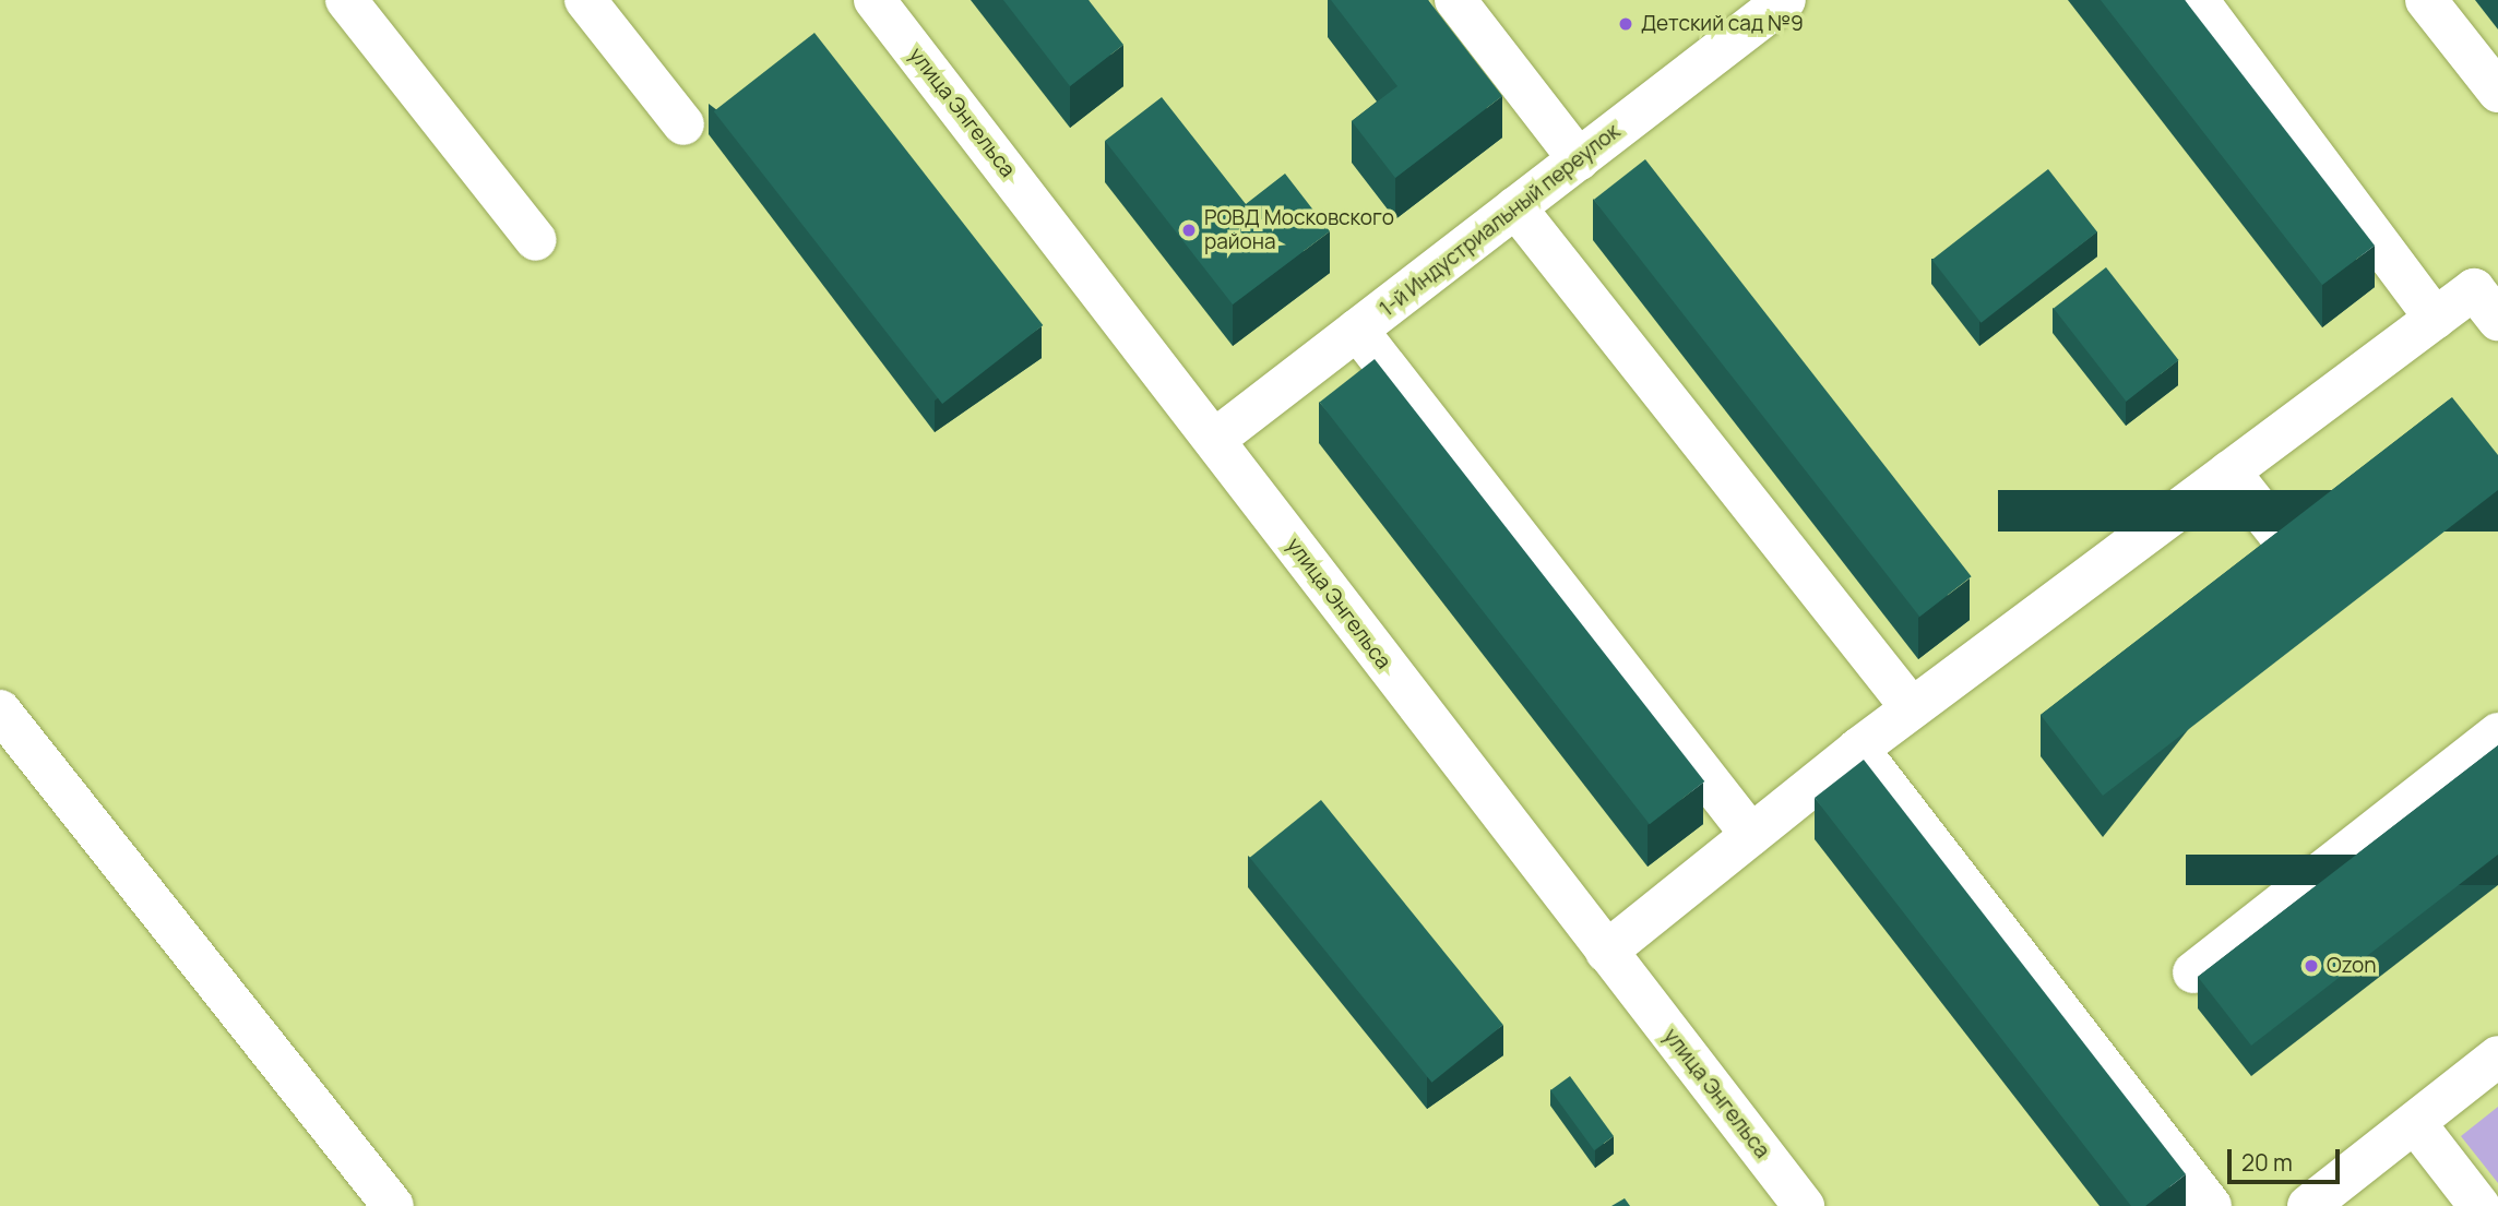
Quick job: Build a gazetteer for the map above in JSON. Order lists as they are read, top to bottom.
{
  "streets": {
    "street": ["улица Энгельса", "1-й Индустриальный переулок"]
  },
  "crossings": [
    ["улица Энгельса", "1-й Индустриальный переулок"]
  ],
  "places": ["Детский сад №9", "РОВД Московского района", "Ozon"],
  "scale_bar": "20 m"
}
